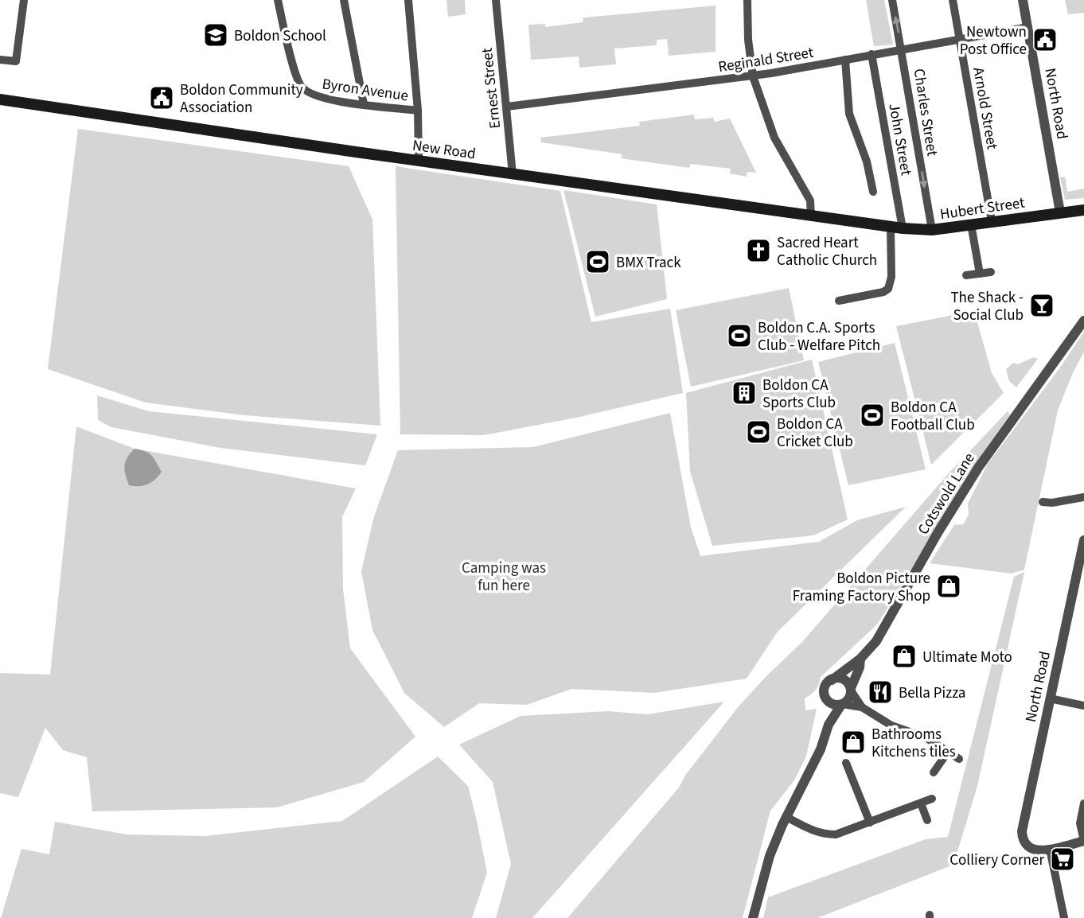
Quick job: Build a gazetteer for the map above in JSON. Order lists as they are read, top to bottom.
{
  "streets": {
    "main road": ["New Road", "Hubert Street"],
    "street": [
      "Reginald Street",
      "Ernest Street",
      "Byron Avenue",
      "North Road",
      "Arnold Street",
      "Charles Street",
      "John Street",
      "Cotswold Lane"
    ]
  },
  "crossings": [
    ["Reginald Street", "Ernest Street"],
    ["Reginald Street", "North Road"],
    ["Reginald Street", "Arnold Street"],
    ["Reginald Street", "Charles Street"],
    ["Reginald Street", "John Street"],
    ["Ernest Street", "New Road"],
    ["North Road", "Hubert Street"],
    ["Arnold Street", "Hubert Street"],
    ["Charles Street", "Hubert Street"],
    ["John Street", "New Road"],
    ["John Street", "Hubert Street"],
    ["New Road", "Hubert Street"]
  ],
  "parks": ["Camping was fun here"],
  "places": {
    "school or university": ["Boldon School"],
    "public building": ["Newtown Post Office", "Boldon Community Association"],
    "church": ["Sacred Heart Catholic Church"],
    "sports": [
      "BMX Track",
      "Boldon C.A. Sports Club - Welfare Pitch",
      "Boldon CA Football Club",
      "Boldon CA Cricket Club"
    ],
    "bar": ["The Shack - Social Club"],
    "building": ["Boldon CA Sports Club"],
    "shop": ["Boldon Picture Framing Factory Shop", "Ultimate Moto", "Bathrooms Kitchens tiles"],
    "restaurant": ["Bella Pizza"],
    "supermarket": ["Colliery Corner"]
  }
}
